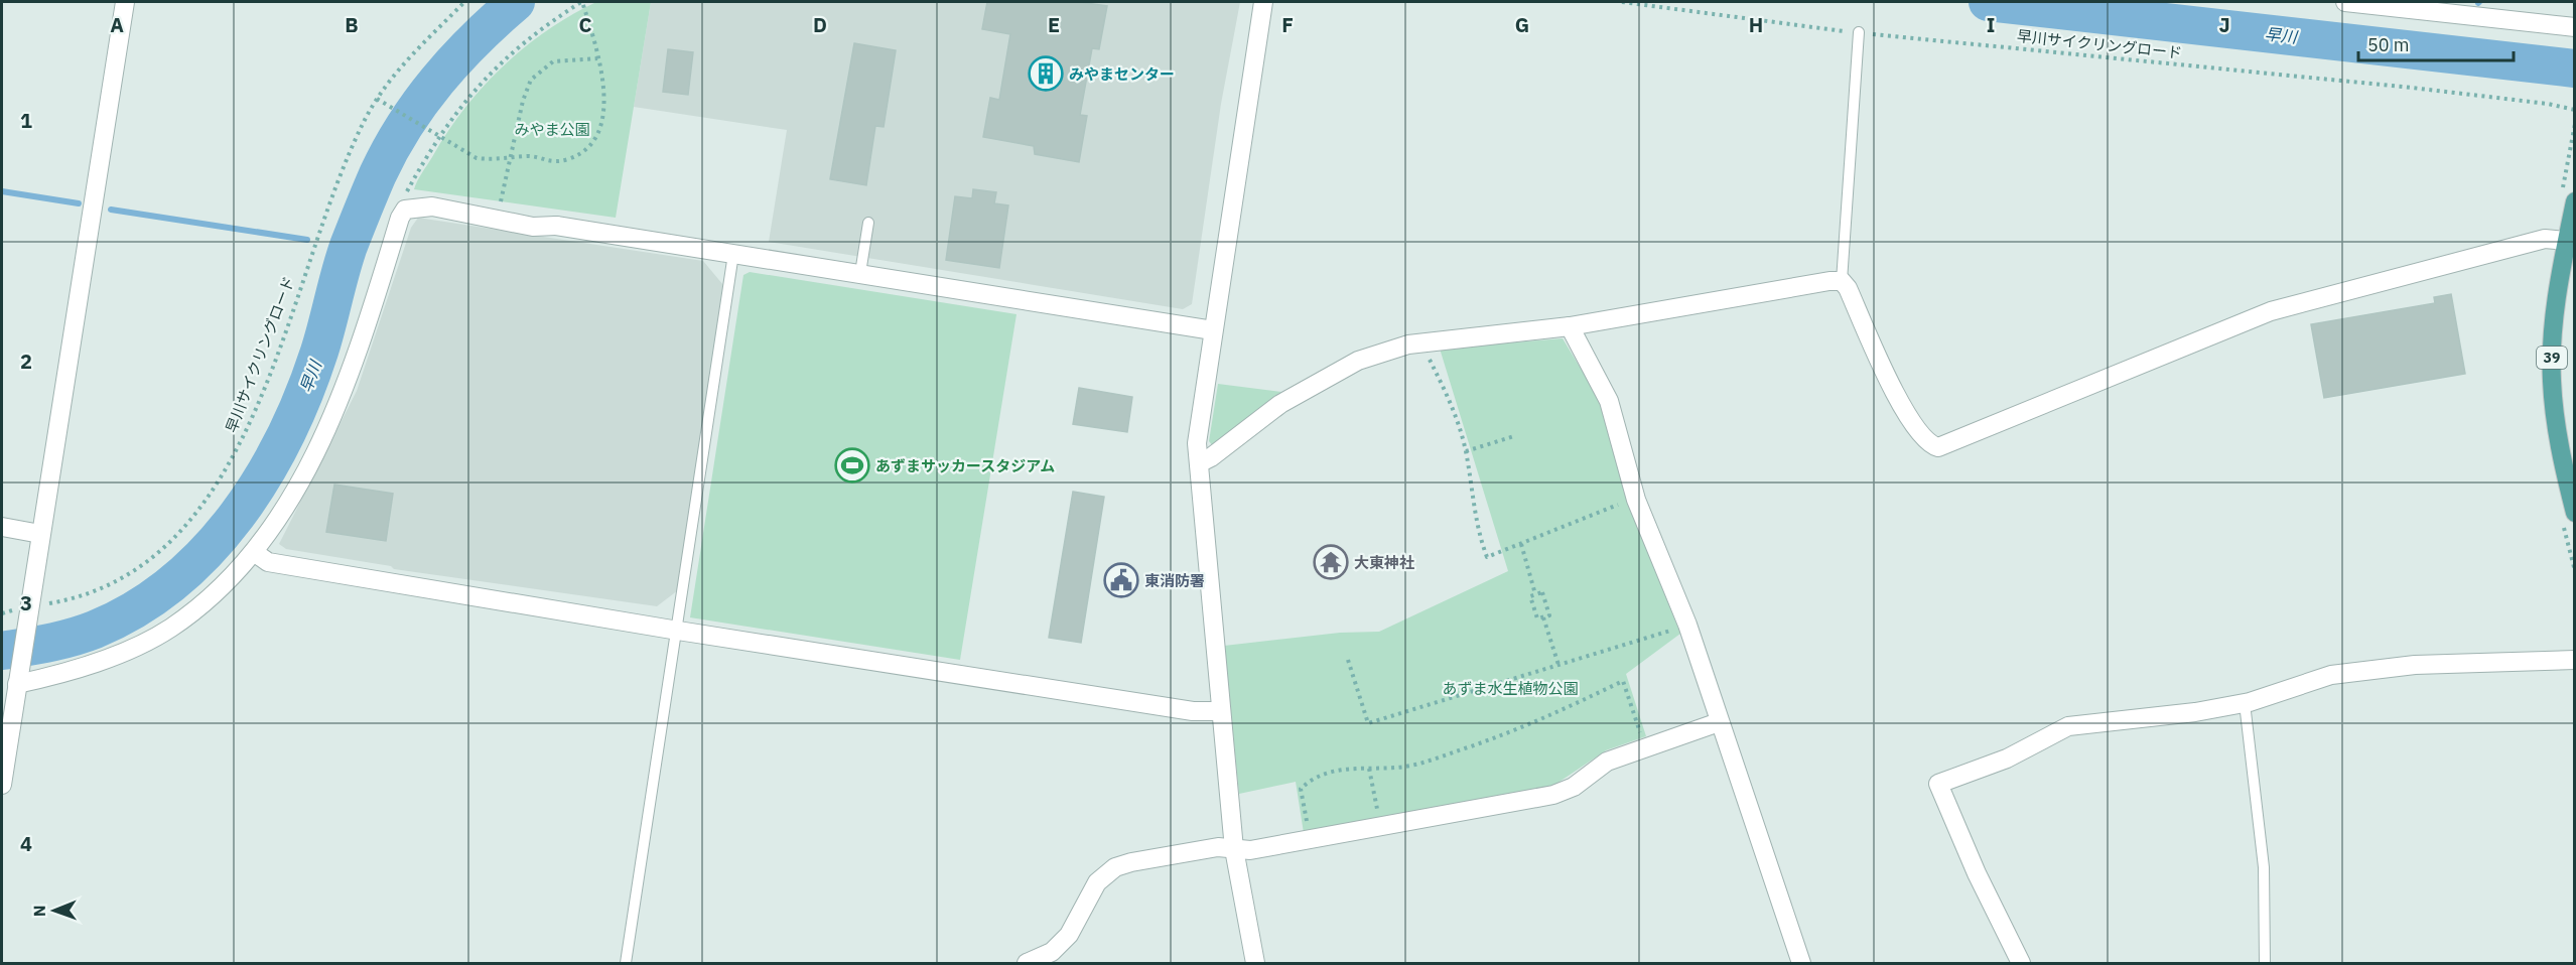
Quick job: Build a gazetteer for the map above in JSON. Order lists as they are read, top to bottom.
{
  "streets": {
    "main road": ["39"],
    "path": ["早川サイクリングロード"]
  },
  "water": ["早川"],
  "parks": ["みやま公園", "あずま水生植物公園"],
  "places": {
    "building": ["みやまセンター"],
    "sports": ["あずまサッカースタジアム"],
    "temple": ["大東神社"],
    "public building": ["東消防署"]
  },
  "scale_bar": "50 m",
  "north": "left",
  "grid": {
    "columns": [
      "A",
      "B",
      "C",
      "D",
      "E",
      "F",
      "G",
      "H",
      "I",
      "J"
    ],
    "rows": [
      "1",
      "2",
      "3",
      "4"
    ]
  }
}
